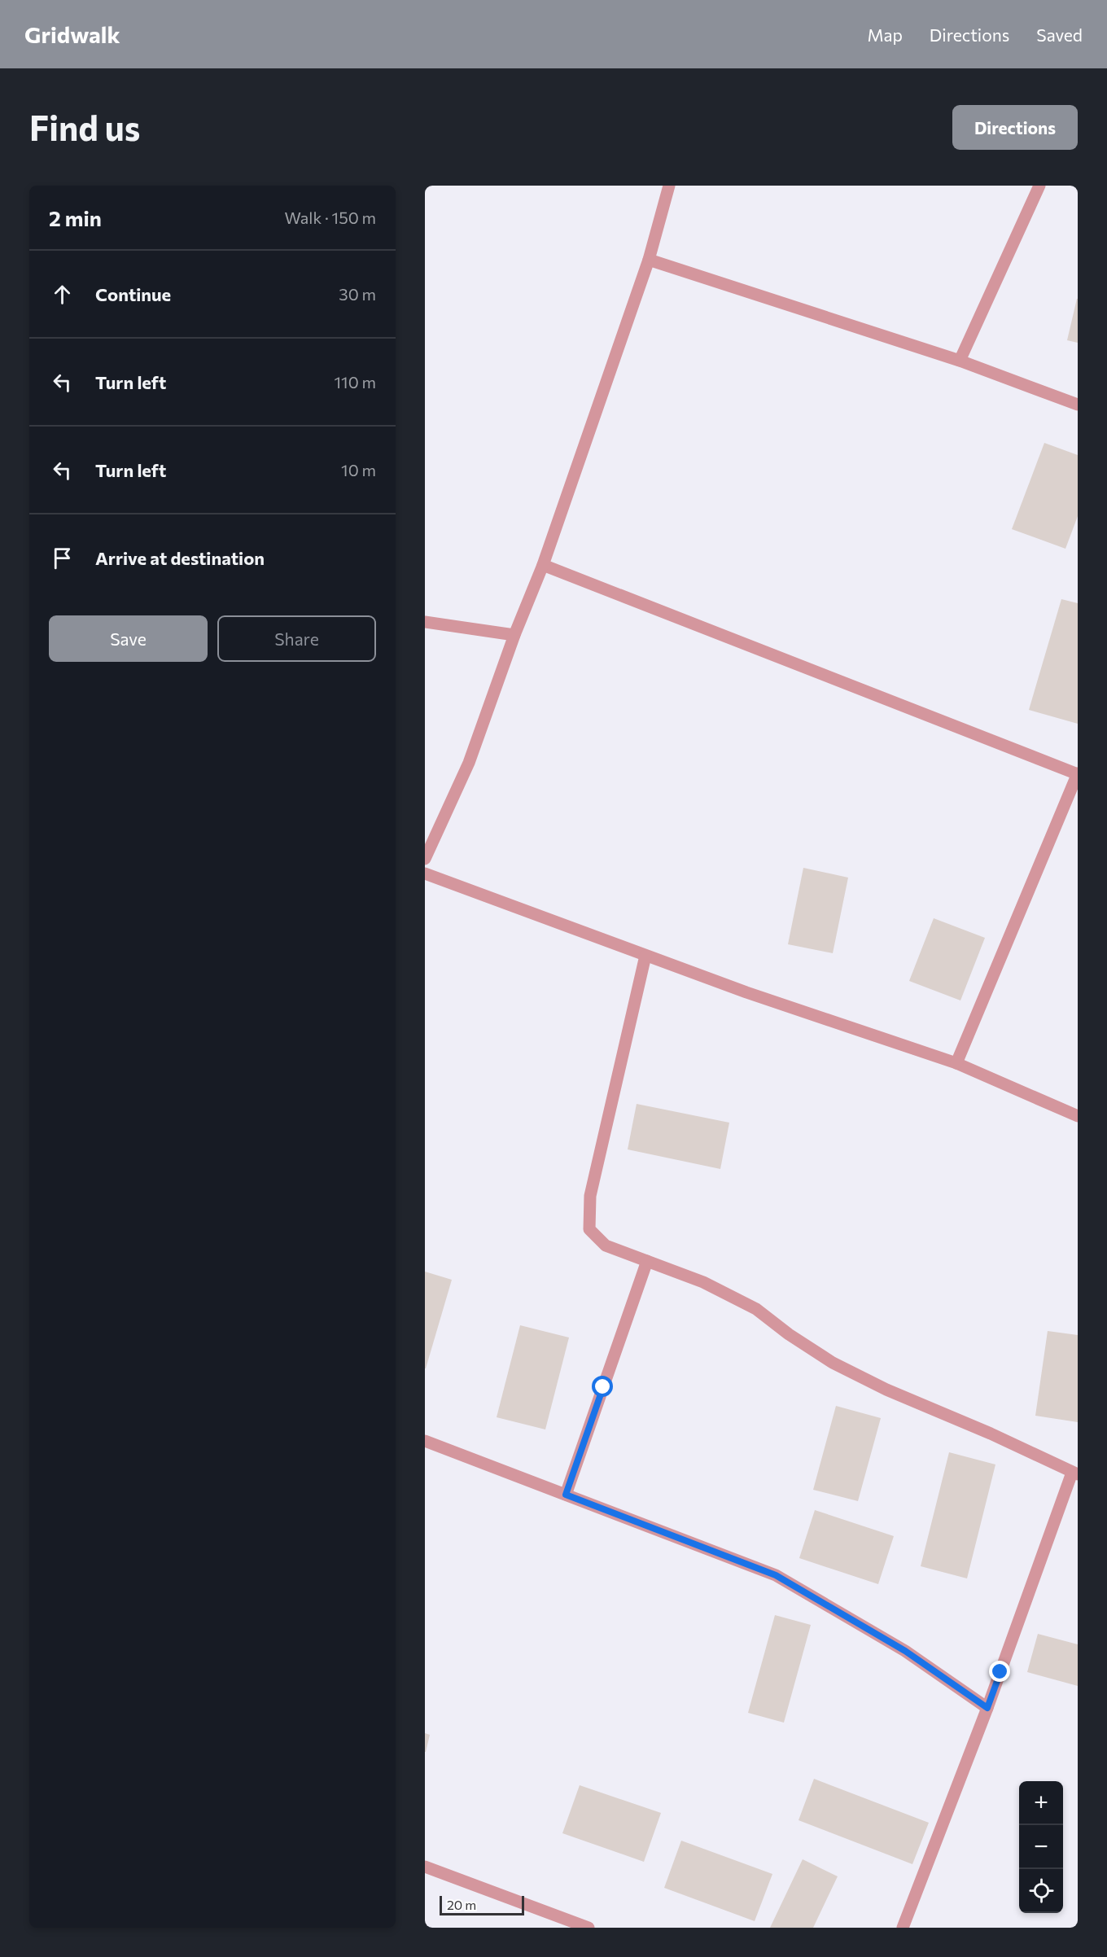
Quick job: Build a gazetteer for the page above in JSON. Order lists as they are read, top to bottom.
{
  "scale_bar": "20 m",
  "page": {
    "header": "Gridwalk",
    "nav": ["Map", "Directions", "Saved"],
    "buttons": [
      "Directions",
      ["Save", "Share"]
    ],
    "title": "Find us",
    "heading": ["2 min", "Walk · 150 m"],
    "list": [
      ["Continue", "30 m"],
      ["Turn left", "110 m"],
      ["Turn left", "10 m"],
      "Arrive at destination"
    ],
    "map_buttons": ["+", "−"],
    "scale": "20 m"
  }
}
